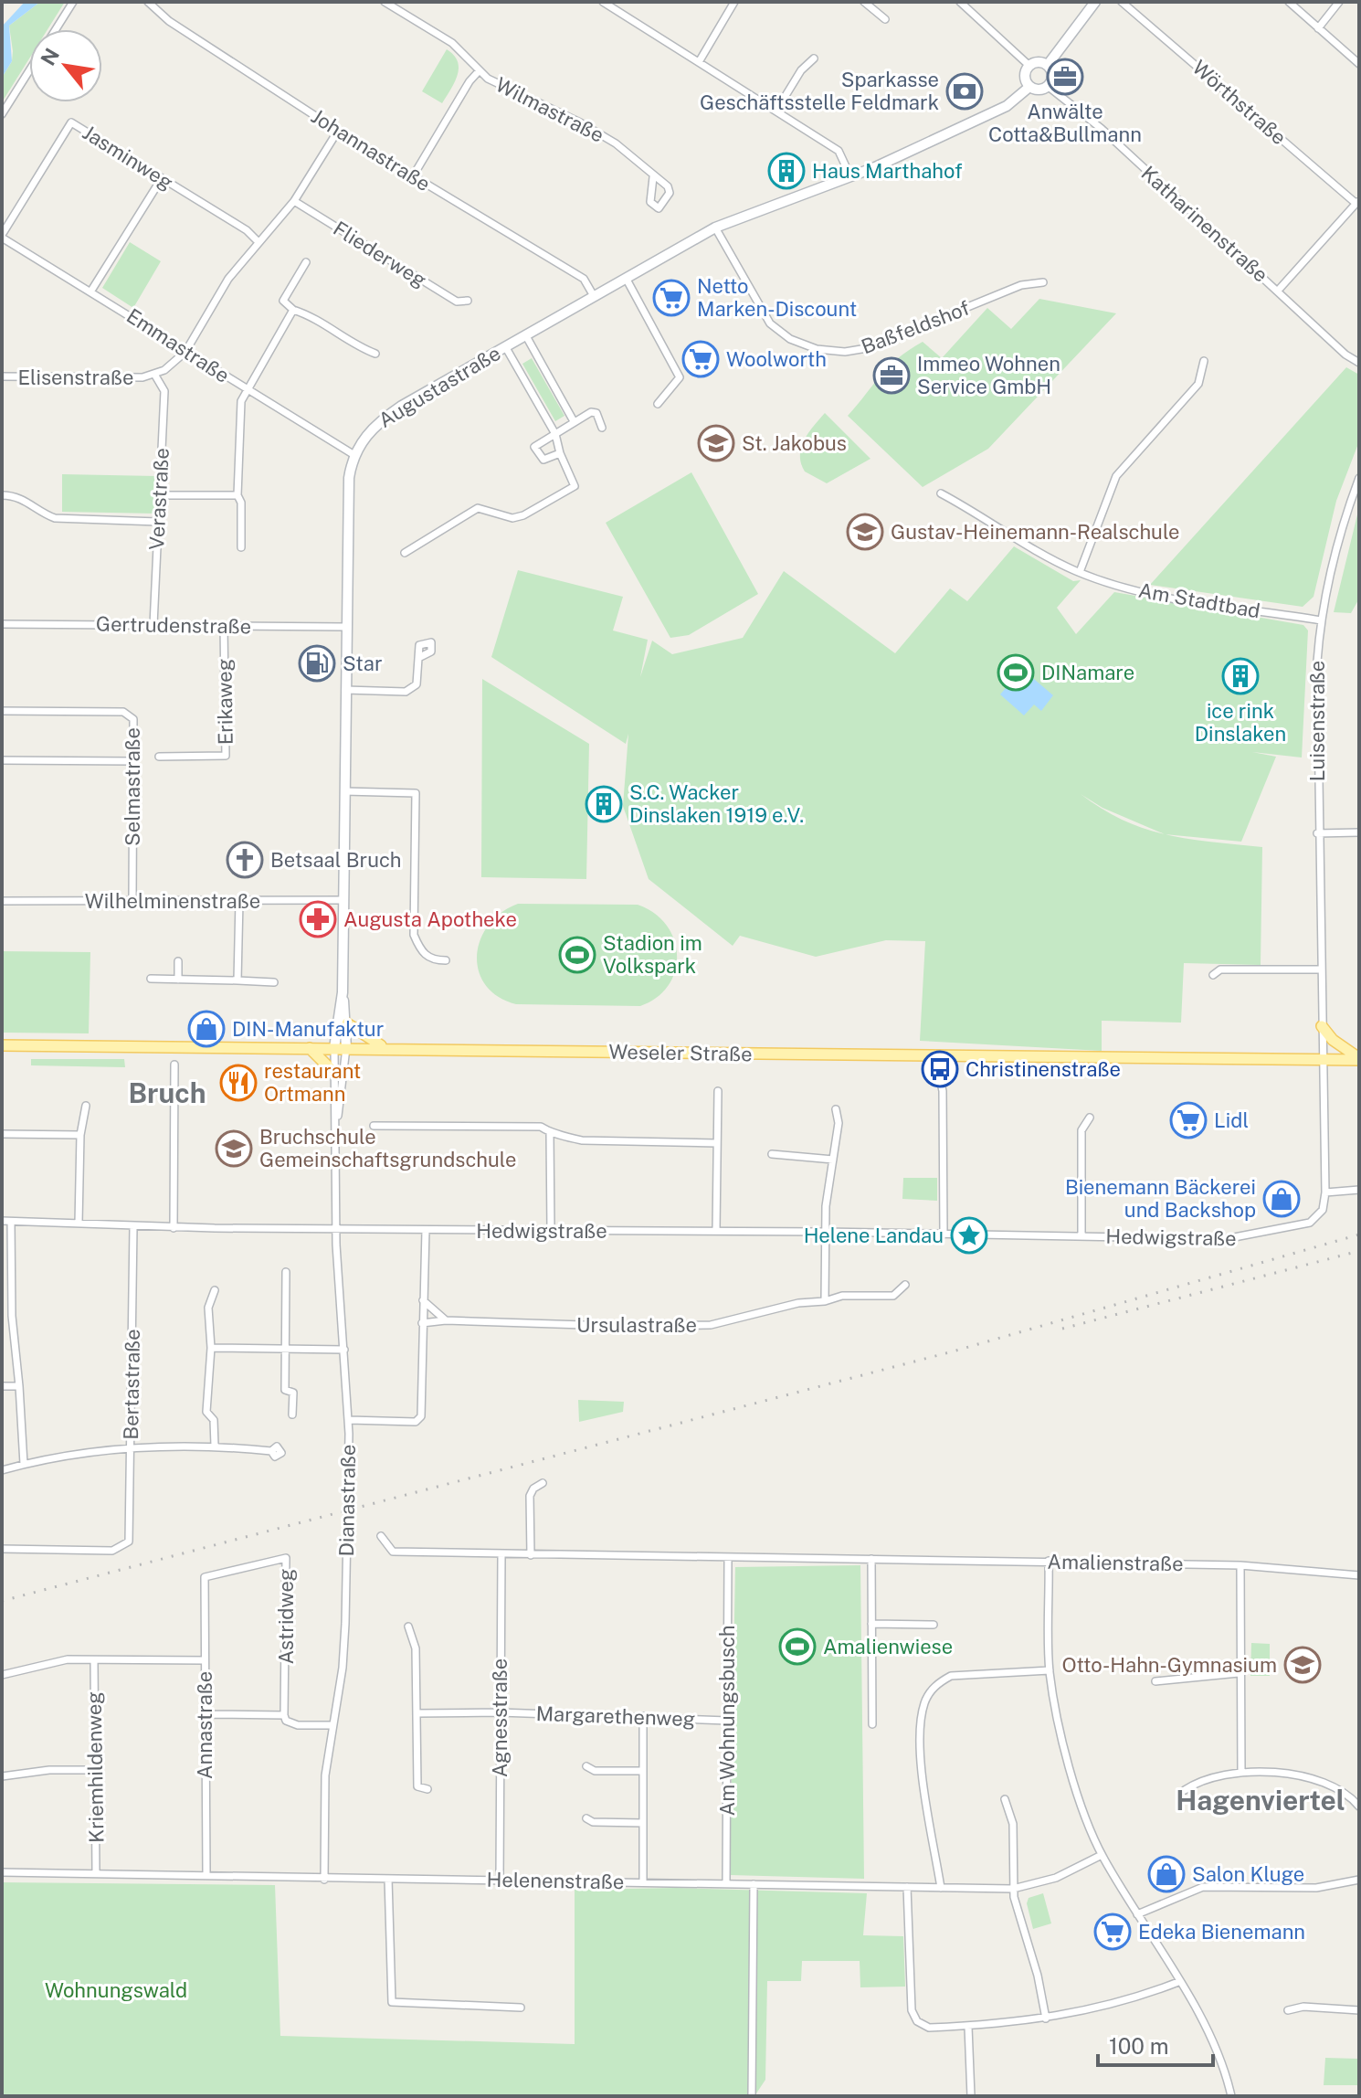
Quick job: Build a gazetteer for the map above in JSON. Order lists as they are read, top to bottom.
{
  "streets": {
    "main road": ["Augustastraße", "Weseler Straße"],
    "street": [
      "Wörthstraße",
      "Wilmastraße",
      "Johannastraße",
      "Jasminweg",
      "Katharinenstraße",
      "Fliederweg",
      "Baßfeldshof",
      "Emmastraße",
      "Elisenstraße",
      "Verastraße",
      "Am Stadtbad",
      "Gertrudenstraße",
      "Erikaweg",
      "Luisenstraße",
      "Selmastraße",
      "Wilhelminenstraße",
      "Hedwigstraße",
      "Ursulastraße",
      "Bertastraße",
      "Dianastraße",
      "Amalienstraße",
      "Astridweg",
      "Margarethenweg",
      "Agnesstraße",
      "Am Wohnungsbusch",
      "Annastraße",
      "Kriemhildenweg",
      "Helenenstraße"
    ]
  },
  "crossings": [
    ["Wilmastraße", "Johannastraße"],
    ["Johannastraße", "Augustastraße"],
    ["Jasminweg", "Emmastraße"],
    ["Katharinenstraße", "Augustastraße"],
    ["Baßfeldshof", "Augustastraße"],
    ["Emmastraße", "Elisenstraße"],
    ["Emmastraße", "Augustastraße"],
    ["Elisenstraße", "Verastraße"],
    ["Augustastraße", "Gertrudenstraße"],
    ["Augustastraße", "Wilhelminenstraße"],
    ["Augustastraße", "Weseler Straße"],
    ["Augustastraße", "Dianastraße"],
    ["Verastraße", "Gertrudenstraße"],
    ["Am Stadtbad", "Luisenstraße"],
    ["Gertrudenstraße", "Erikaweg"],
    ["Luisenstraße", "Weseler Straße"],
    ["Luisenstraße", "Hedwigstraße"],
    ["Selmastraße", "Wilhelminenstraße"],
    ["Weseler Straße", "Hedwigstraße"],
    ["Weseler Straße", "Dianastraße"],
    ["Hedwigstraße", "Bertastraße"],
    ["Hedwigstraße", "Dianastraße"],
    ["Dianastraße", "Helenenstraße"],
    ["Amalienstraße", "Agnesstraße"],
    ["Amalienstraße", "Am Wohnungsbusch"],
    ["Astridweg", "Annastraße"],
    ["Margarethenweg", "Agnesstraße"],
    ["Margarethenweg", "Am Wohnungsbusch"],
    ["Agnesstraße", "Helenenstraße"],
    ["Am Wohnungsbusch", "Helenenstraße"],
    ["Annastraße", "Helenenstraße"],
    ["Kriemhildenweg", "Helenenstraße"]
  ],
  "districts": ["Bruch", "Hagenviertel"],
  "parks": ["Wohnungswald"],
  "places": {
    "office": ["Anwälte Cotta&Bullmann", "Immeo Wohnen Service GmbH"],
    "bank": ["Sparkasse Geschäftsstelle Feldmark"],
    "building": ["Haus Marthahof", "ice rink Dinslaken", "S.C. Wacker Dinslaken 1919 e.V."],
    "supermarket": [
      "Netto Marken-Discount",
      "Woolworth",
      "Lidl",
      "Edeka Bienemann"
    ],
    "school or university": [
      "St. Jakobus",
      "Gustav-Heinemann-Realschule",
      "Bruchschule Gemeinschaftsgrundschule",
      "Otto-Hahn-Gymnasium"
    ],
    "fuel station": ["Star"],
    "sports": ["DINamare", "Stadion im Volkspark", "Amalienwiese"],
    "church": ["Betsaal Bruch"],
    "pharmacy": ["Augusta Apotheke"],
    "shop": ["DIN-Manufaktur", "Bienemann Bäckerei und Backshop", "Salon Kluge"],
    "bus stop": ["Christinenstraße"],
    "restaurant": ["restaurant Ortmann"],
    "place": ["Helene Landau"]
  },
  "scale_bar": "100 m",
  "north": "top left"
}
